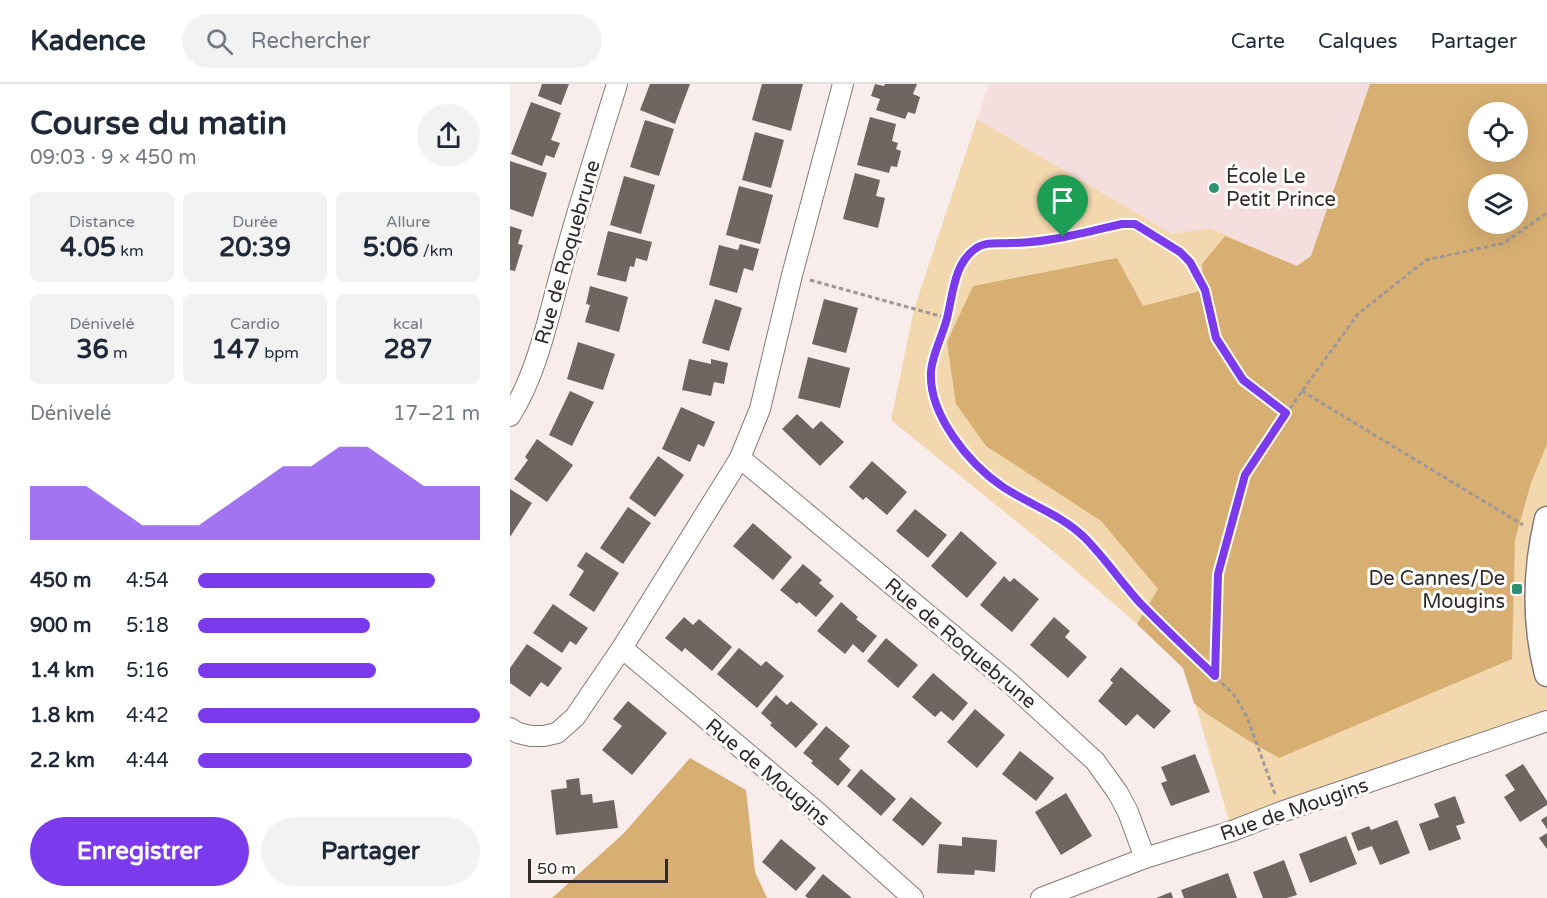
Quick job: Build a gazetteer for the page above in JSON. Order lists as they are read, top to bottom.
{
  "streets": {
    "street": ["Rue de Roquebrune", "Rue de Mougins"]
  },
  "crossings": [
    ["Rue de Roquebrune", "Rue de Mougins"]
  ],
  "places": {
    "other": ["École Le Petit Prince"],
    "transit": ["De Cannes/De Mougins"]
  },
  "scale_bar": "50 m",
  "page": {
    "header": "Kadence",
    "search": "Rechercher",
    "nav": ["Carte", "Calques", "Partager"],
    "heading": ["Course du matin", "09:03 · 9 × 450 m"],
    "stats": [
      ["Distance", "4.05 km"],
      ["Durée", "20:39"],
      ["Allure", "5:06 /km"],
      ["Dénivelé", "36 m"],
      ["Cardio", "147 bpm"],
      ["kcal", "287"]
    ],
    "chart": ["Dénivelé", "17–21 m"],
    "list": [
      {
        "name": "450 m",
        "note": "4:54"
      },
      {
        "name": "900 m",
        "note": "5:18"
      },
      {
        "name": "1.4 km",
        "note": "5:16"
      },
      {
        "name": "1.8 km",
        "note": "4:42"
      },
      {
        "name": "2.2 km",
        "note": "4:44"
      }
    ],
    "buttons": ["Enregistrer", "Partager"],
    "scale": "50 m"
  }
}
